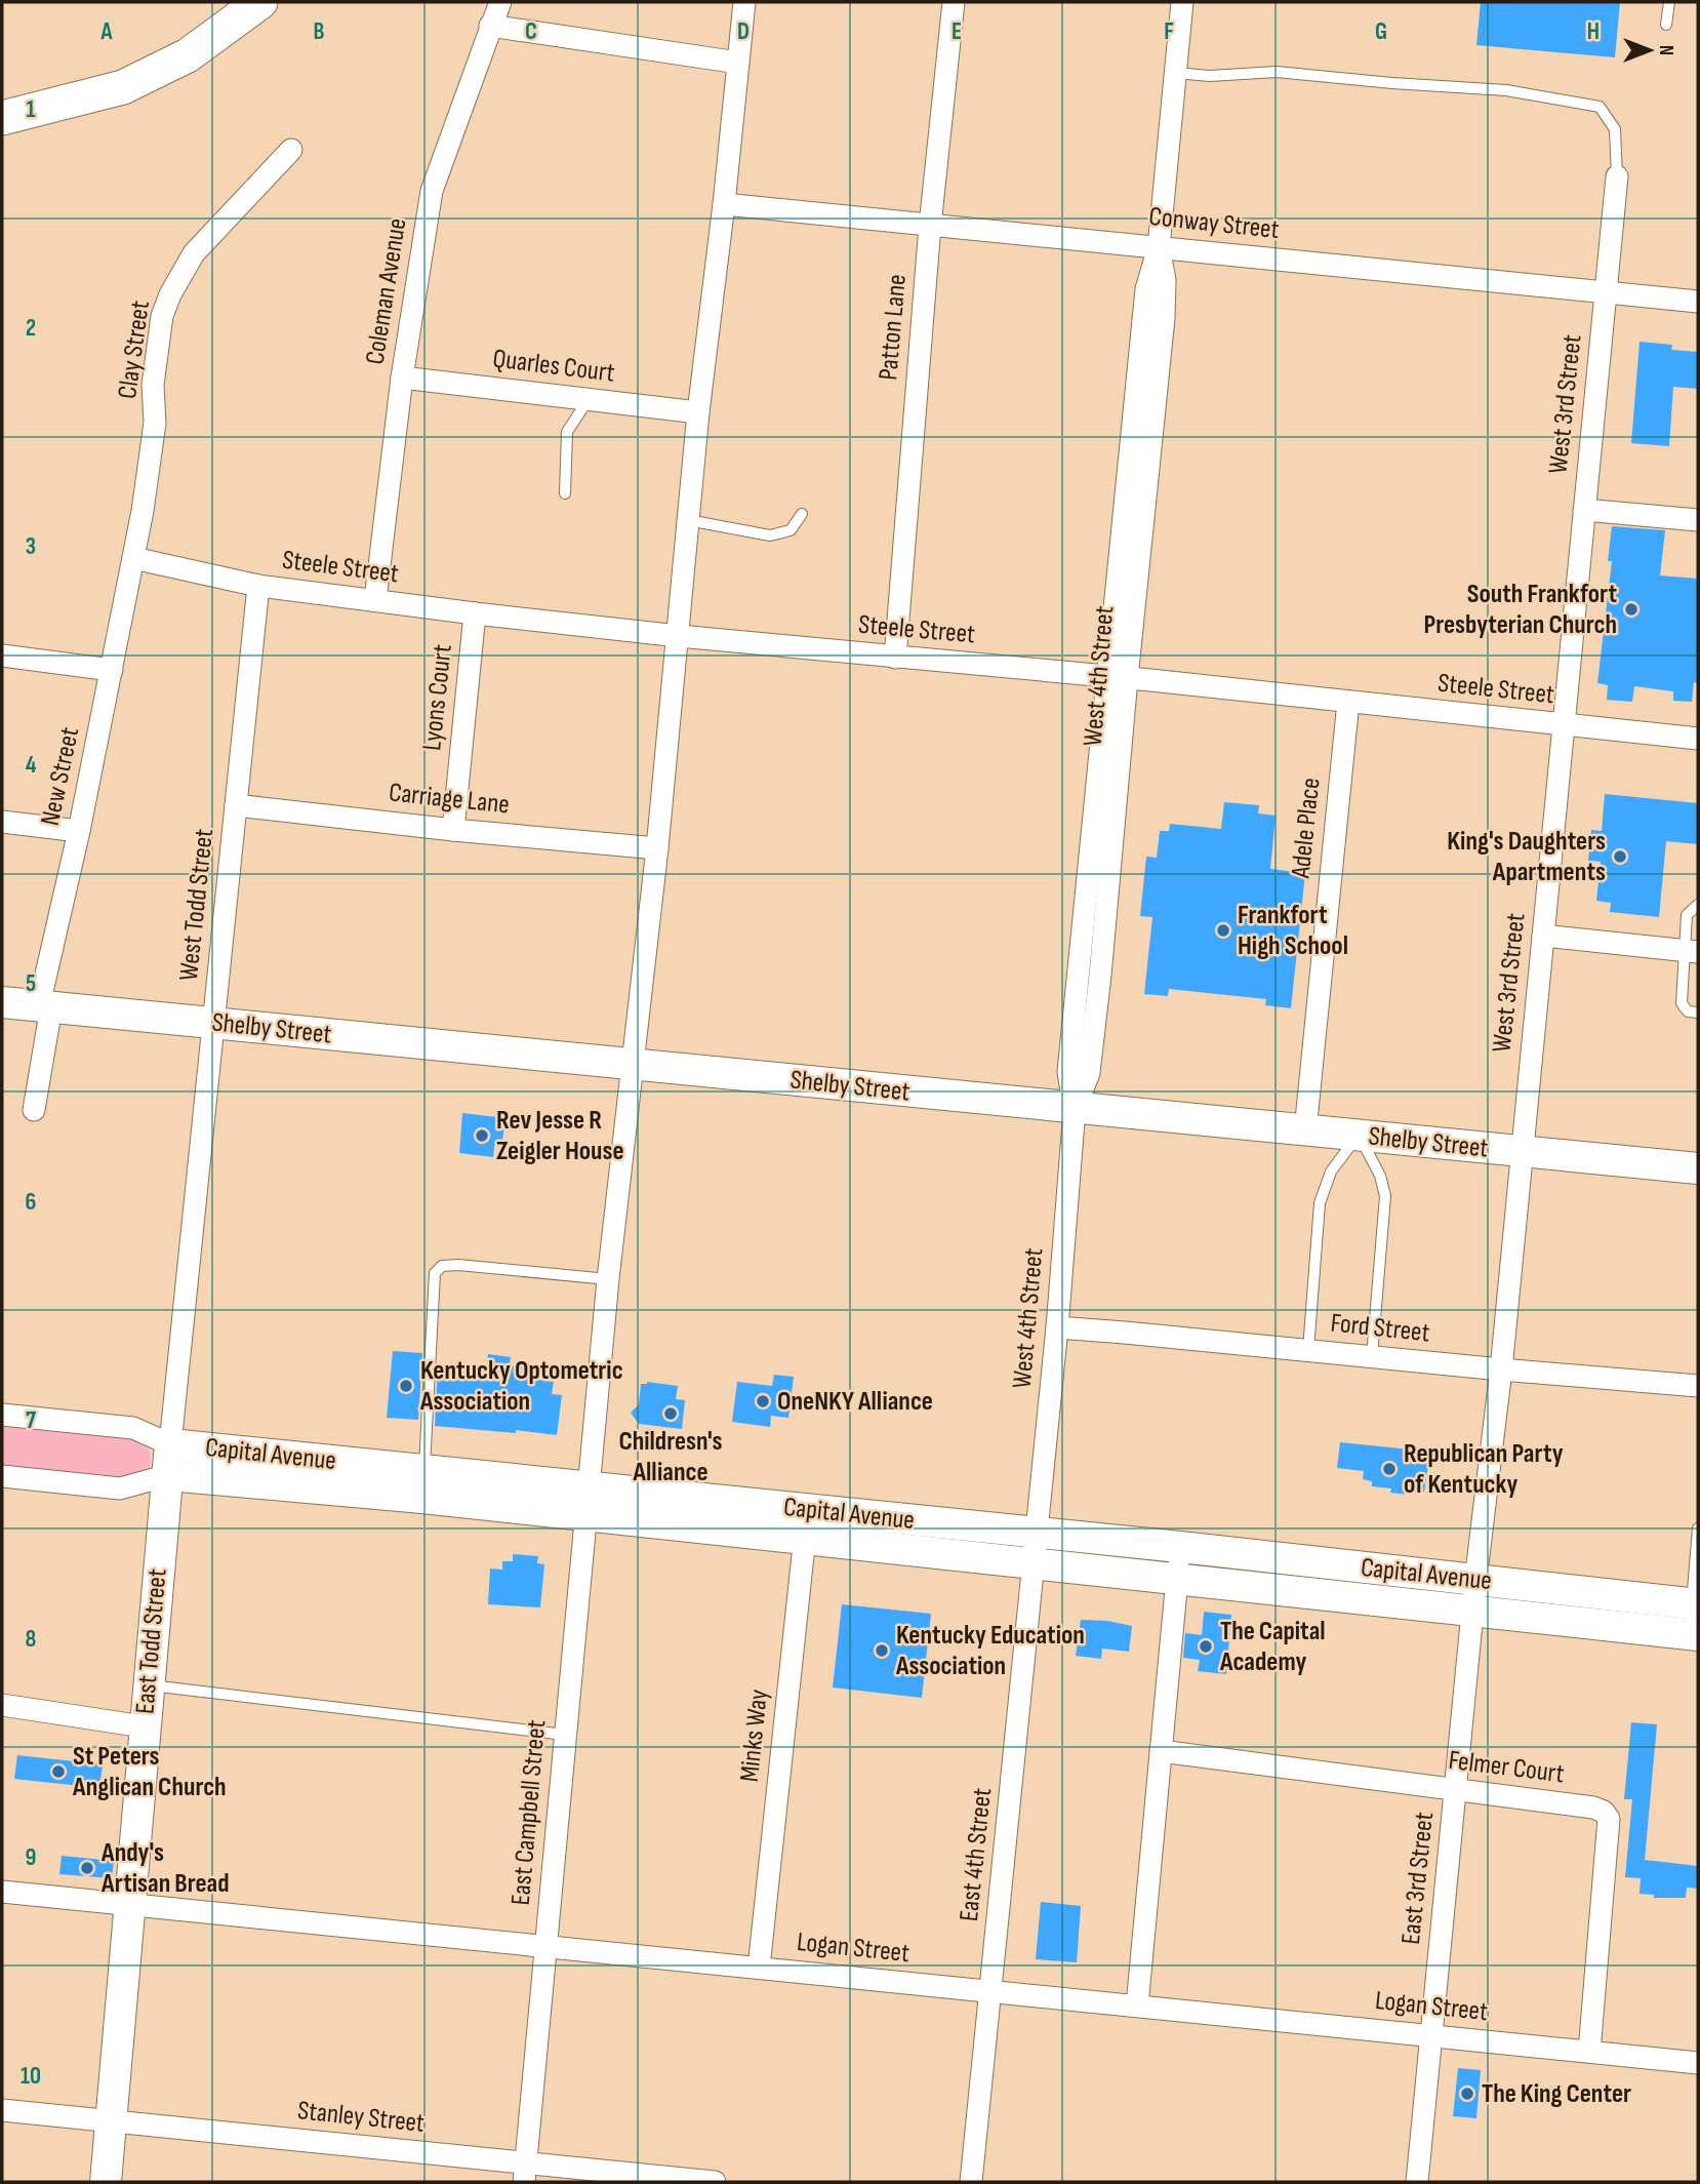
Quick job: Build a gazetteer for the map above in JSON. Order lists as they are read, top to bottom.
{
  "streets": {
    "main road": ["Shelby Street", "Capital Avenue", "East Todd Street"],
    "street": [
      "Conway Street",
      "Coleman Avenue",
      "Patton Lane",
      "Clay Street",
      "Quarles Court",
      "West 3rd Street",
      "Steele Street",
      "West 4th Street",
      "Lyons Court",
      "New Street",
      "Carriage Lane",
      "Adele Place",
      "West Todd Street",
      "Ford Street",
      "Minks Way",
      "Felmer Court",
      "East Campbell Street",
      "East 4th Street",
      "East 3rd Street",
      "Logan Street",
      "Stanley Street"
    ]
  },
  "crossings": [
    ["Conway Street", "Patton Lane"],
    ["Conway Street", "West 3rd Street"],
    ["Conway Street", "West 4th Street"],
    ["Conway Street", "East Campbell Street"],
    ["Coleman Avenue", "Quarles Court"],
    ["Coleman Avenue", "Steele Street"],
    ["Patton Lane", "Steele Street"],
    ["Clay Street", "Steele Street"],
    ["Clay Street", "New Street"],
    ["Quarles Court", "East Campbell Street"],
    ["West 3rd Street", "Steele Street"],
    ["West 3rd Street", "Shelby Street"],
    ["West 3rd Street", "Ford Street"],
    ["West 3rd Street", "Capital Avenue"],
    ["West 3rd Street", "East 3rd Street"],
    ["Steele Street", "West 4th Street"],
    ["Steele Street", "Lyons Court"],
    ["Steele Street", "New Street"],
    ["Steele Street", "Adele Place"],
    ["Steele Street", "West Todd Street"],
    ["Steele Street", "East Campbell Street"],
    ["West 4th Street", "Shelby Street"],
    ["West 4th Street", "Ford Street"],
    ["West 4th Street", "Capital Avenue"],
    ["West 4th Street", "East 4th Street"],
    ["Lyons Court", "Carriage Lane"],
    ["New Street", "Shelby Street"],
    ["Carriage Lane", "West Todd Street"],
    ["Carriage Lane", "East Campbell Street"],
    ["Adele Place", "Shelby Street"],
    ["West Todd Street", "Shelby Street"],
    ["West Todd Street", "Capital Avenue"],
    ["West Todd Street", "East Todd Street"],
    ["Shelby Street", "East Campbell Street"],
    ["Capital Avenue", "East Todd Street"],
    ["Capital Avenue", "Minks Way"],
    ["Capital Avenue", "East Campbell Street"],
    ["Capital Avenue", "East 4th Street"],
    ["Capital Avenue", "East 3rd Street"],
    ["East Todd Street", "Logan Street"],
    ["East Todd Street", "Stanley Street"],
    ["Minks Way", "Logan Street"],
    ["Felmer Court", "East 3rd Street"],
    ["Felmer Court", "Logan Street"],
    ["East Campbell Street", "Logan Street"],
    ["East Campbell Street", "Stanley Street"],
    ["East 4th Street", "Logan Street"],
    ["East 3rd Street", "Logan Street"]
  ],
  "places": [
    "South Frankfort Presbyterian Church",
    "King's Daughters Apartments",
    "Frankfort High School",
    "Rev Jesse R Zeigler House",
    "Kentucky Optometric Association",
    "OneNKY Alliance",
    "Childresn's Alliance",
    "Republican Party of Kentucky",
    "The Capital Academy",
    "Kentucky Education Association",
    "St Peters Anglican Church",
    "Andy's Artisan Bread",
    "The King Center"
  ],
  "north": "right",
  "grid": {
    "columns": [
      "A",
      "B",
      "C",
      "D",
      "E",
      "F",
      "G",
      "H"
    ],
    "rows": [
      "1",
      "2",
      "3",
      "4",
      "5",
      "6",
      "7",
      "8",
      "9",
      "10"
    ]
  }
}
